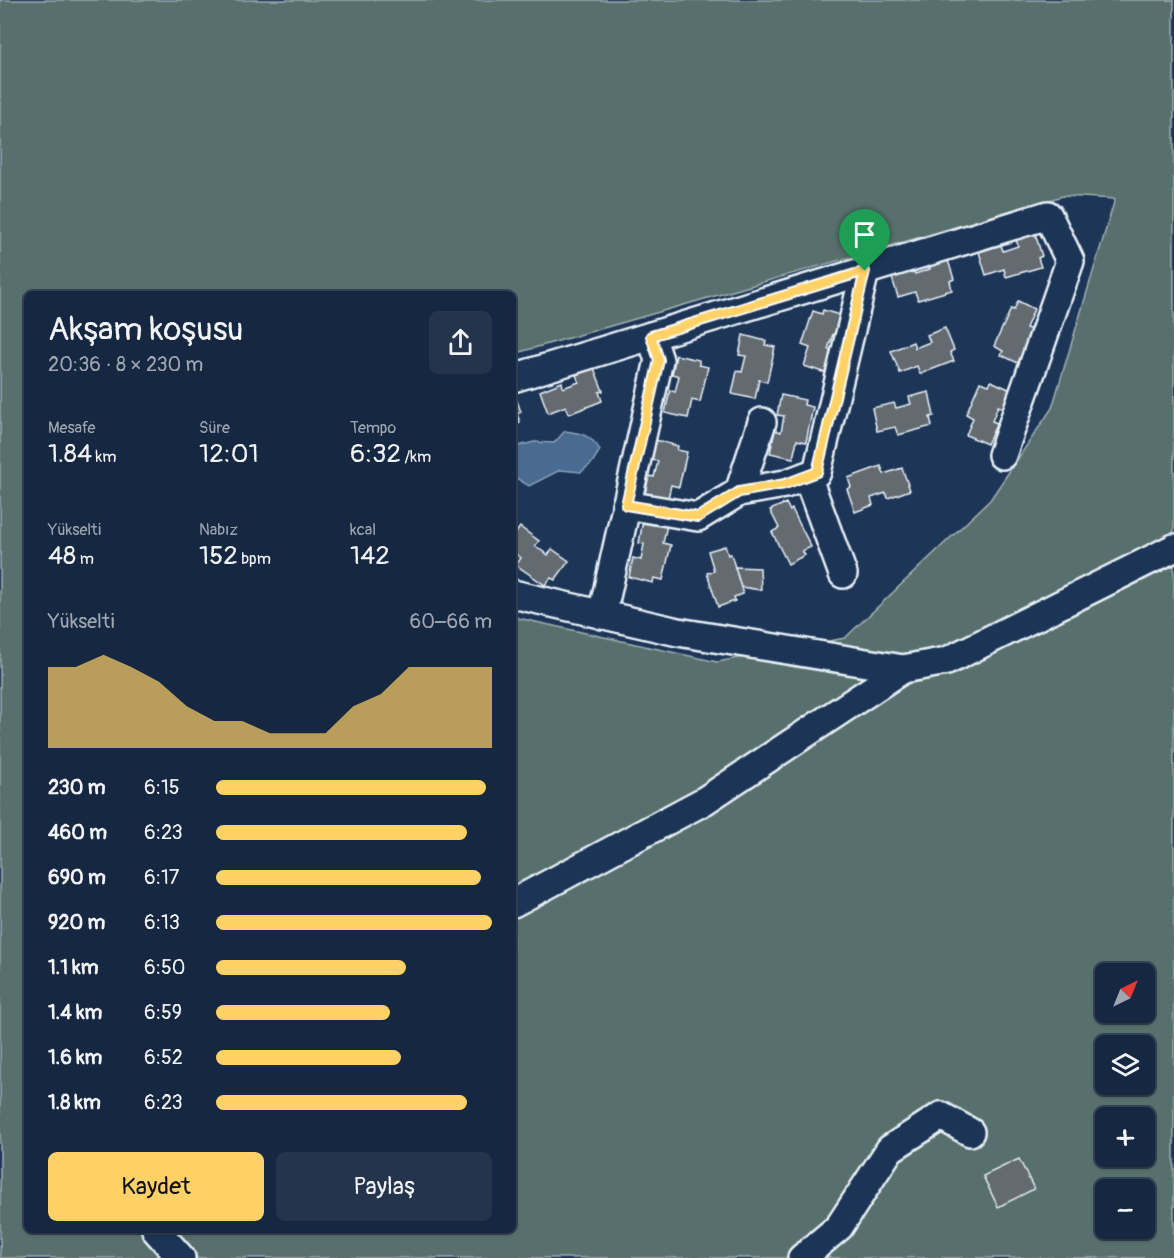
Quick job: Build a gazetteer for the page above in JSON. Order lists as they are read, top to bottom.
{
  "north": "top right",
  "page": {
    "heading": ["Akşam koşusu", "20:36 · 8 × 230 m"],
    "stats": [
      ["Mesafe", "1.84 km"],
      ["Süre", "12:01"],
      ["Tempo", "6:32 /km"],
      ["Yükselti", "48 m"],
      ["Nabız", "152 bpm"],
      ["kcal", "142"]
    ],
    "chart": ["Yükselti", "60–66 m"],
    "list": [
      {
        "name": "230 m",
        "note": "6:15"
      },
      {
        "name": "460 m",
        "note": "6:23"
      },
      {
        "name": "690 m",
        "note": "6:17"
      },
      {
        "name": "920 m",
        "note": "6:13"
      },
      {
        "name": "1.1 km",
        "note": "6:50"
      },
      {
        "name": "1.4 km",
        "note": "6:59"
      },
      {
        "name": "1.6 km",
        "note": "6:52"
      },
      {
        "name": "1.8 km",
        "note": "6:23"
      }
    ],
    "map_buttons": ["+", "−"],
    "buttons": ["Kaydet", "Paylaş"]
  }
}
